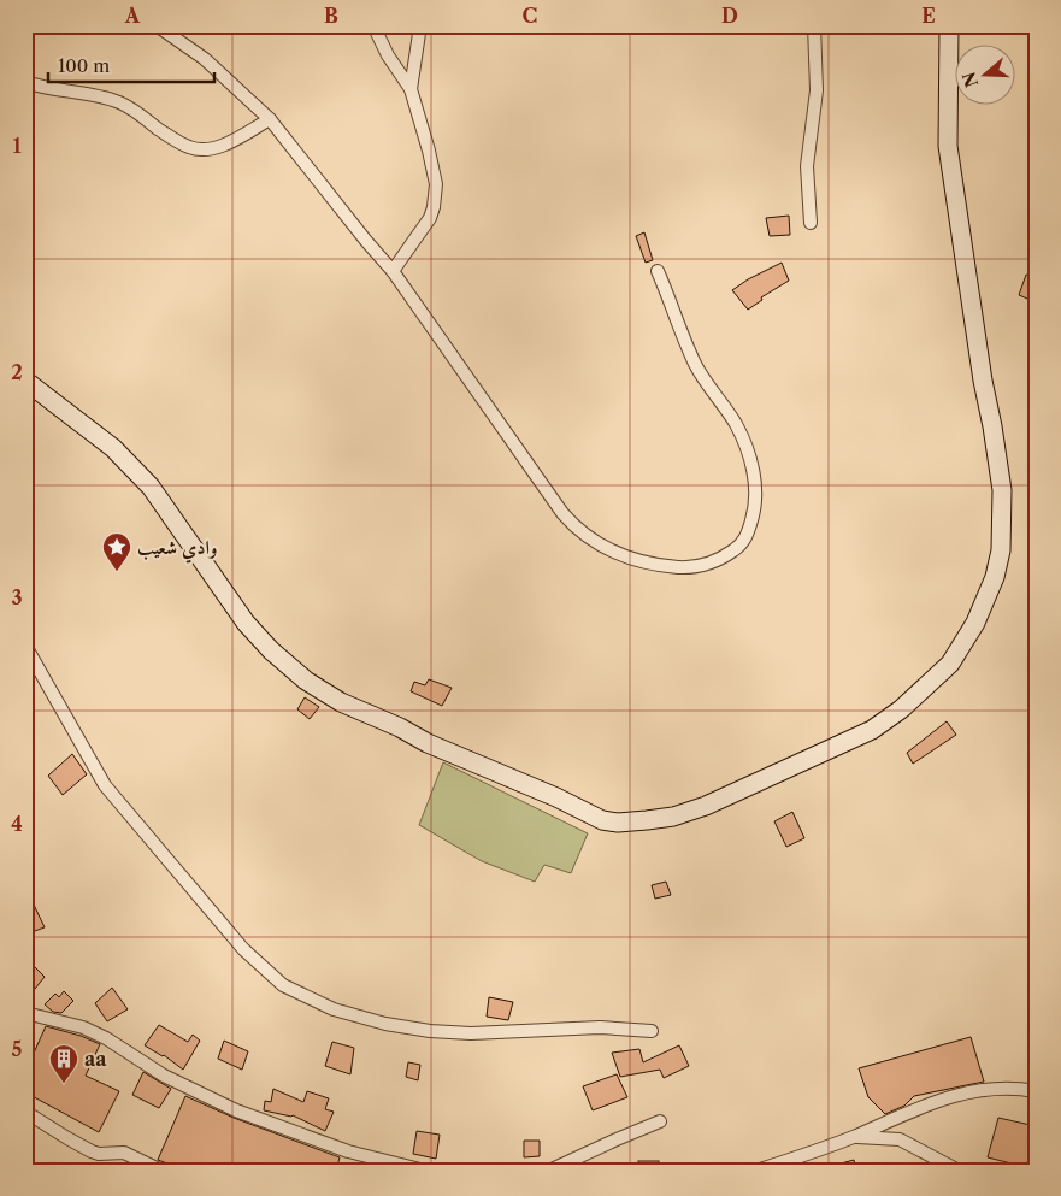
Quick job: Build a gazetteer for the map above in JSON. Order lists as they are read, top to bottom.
{
  "places": {
    "place": ["وادي شعيب"],
    "building": ["aa"]
  },
  "scale_bar": "100 m",
  "north": "left",
  "grid": {
    "columns": [
      "A",
      "B",
      "C",
      "D",
      "E"
    ],
    "rows": [
      "1",
      "2",
      "3",
      "4",
      "5"
    ]
  }
}
